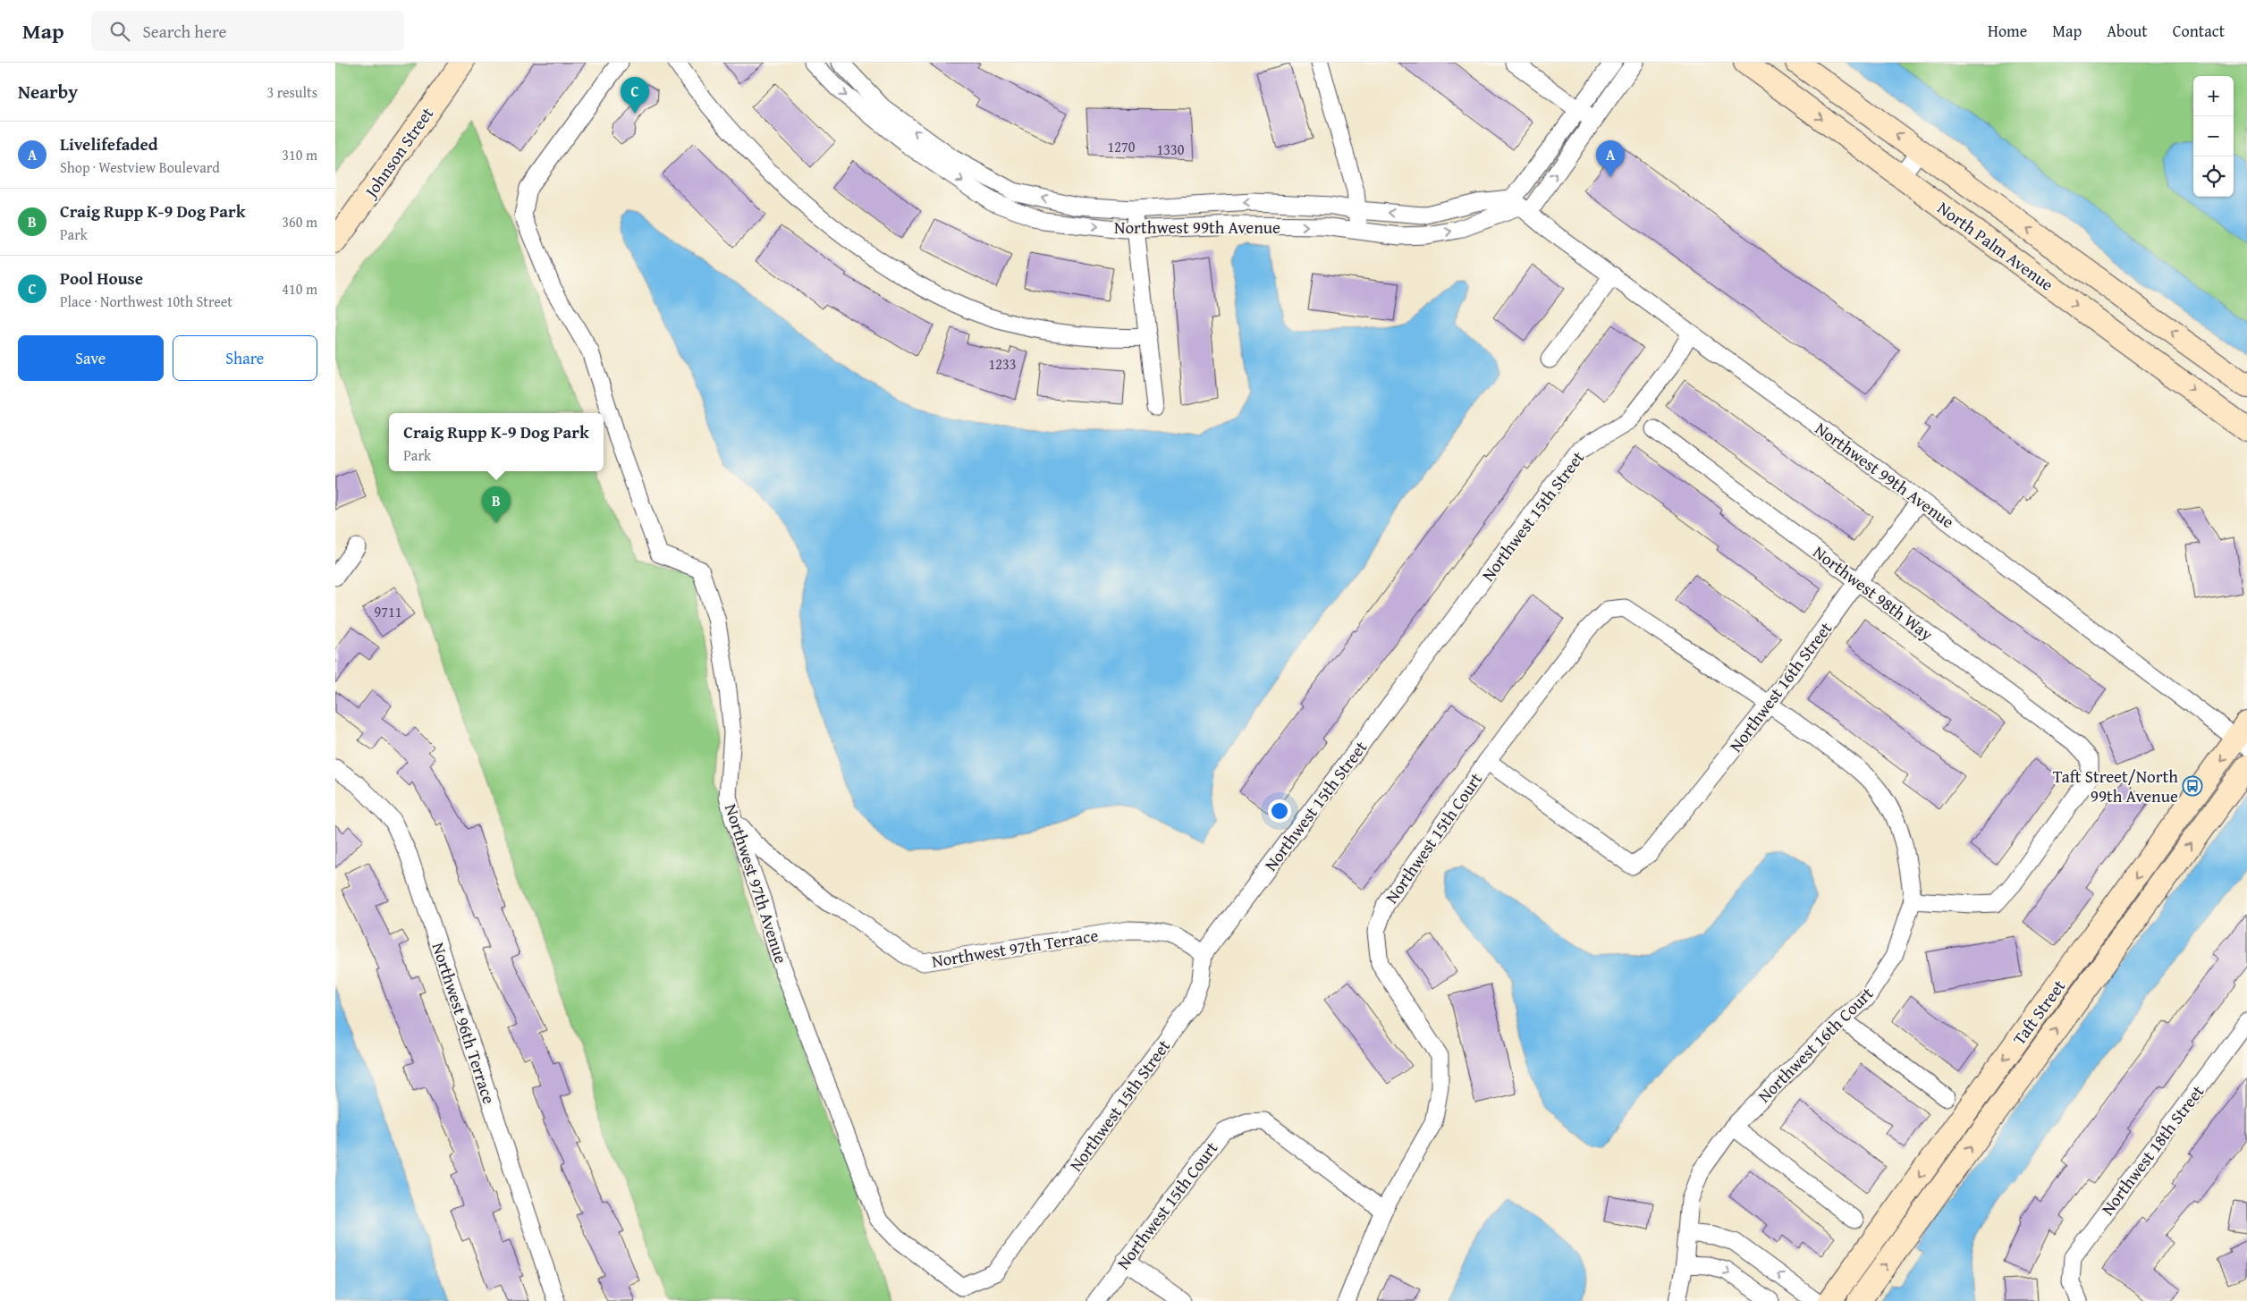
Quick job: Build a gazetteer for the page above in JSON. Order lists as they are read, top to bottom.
{
  "streets": {
    "street": [
      "Johnson Street",
      "Northwest 99th Avenue",
      "North Palm Avenue",
      "Northwest 15th Street",
      "Northwest 98th Way",
      "Northwest 16th Street",
      "Northwest 15th Court",
      "Northwest 97th Avenue",
      "Northwest 97th Terrace",
      "Taft Street",
      "Northwest 96th Terrace",
      "Northwest 16th Court",
      "Northwest 18th Street"
    ]
  },
  "crossings": [
    ["Northwest 99th Avenue", "Northwest 15th Street"],
    ["Northwest 99th Avenue", "Northwest 16th Street"],
    ["Northwest 99th Avenue", "Taft Street"],
    ["Northwest 15th Street", "Northwest 97th Avenue"],
    ["Northwest 15th Street", "Northwest 97th Terrace"],
    ["Northwest 98th Way", "Northwest 16th Street"],
    ["Northwest 98th Way", "Northwest 16th Court"],
    ["Northwest 16th Street", "Northwest 15th Court"],
    ["Northwest 97th Avenue", "Northwest 97th Terrace"]
  ],
  "places": {
    "bus stop": ["Taft Street/North 99th Avenue"]
  },
  "house_numbers": [
    "1270",
    "1330",
    "1233",
    "9711"
  ],
  "page": {
    "header": "Map",
    "search": "Search here",
    "nav": [
      "Home",
      "Map",
      "About",
      "Contact"
    ],
    "heading": ["Nearby", "3 results"],
    "map_buttons": ["+", "−"],
    "pins": ["C", "A", "B"],
    "list": [
      {
        "mark": "A",
        "name": "Livelifefaded",
        "note": "Shop · Westview Boulevard",
        "value": "310 m"
      },
      {
        "mark": "B",
        "name": "Craig Rupp K-9 Dog Park",
        "note": "Park",
        "value": "360 m"
      },
      {
        "mark": "C",
        "name": "Pool House",
        "note": "Place · Northwest 10th Street",
        "value": "410 m"
      }
    ],
    "buttons": ["Save", "Share"],
    "popup": ["Craig Rupp K-9 Dog Park", "Park"]
  }
}
